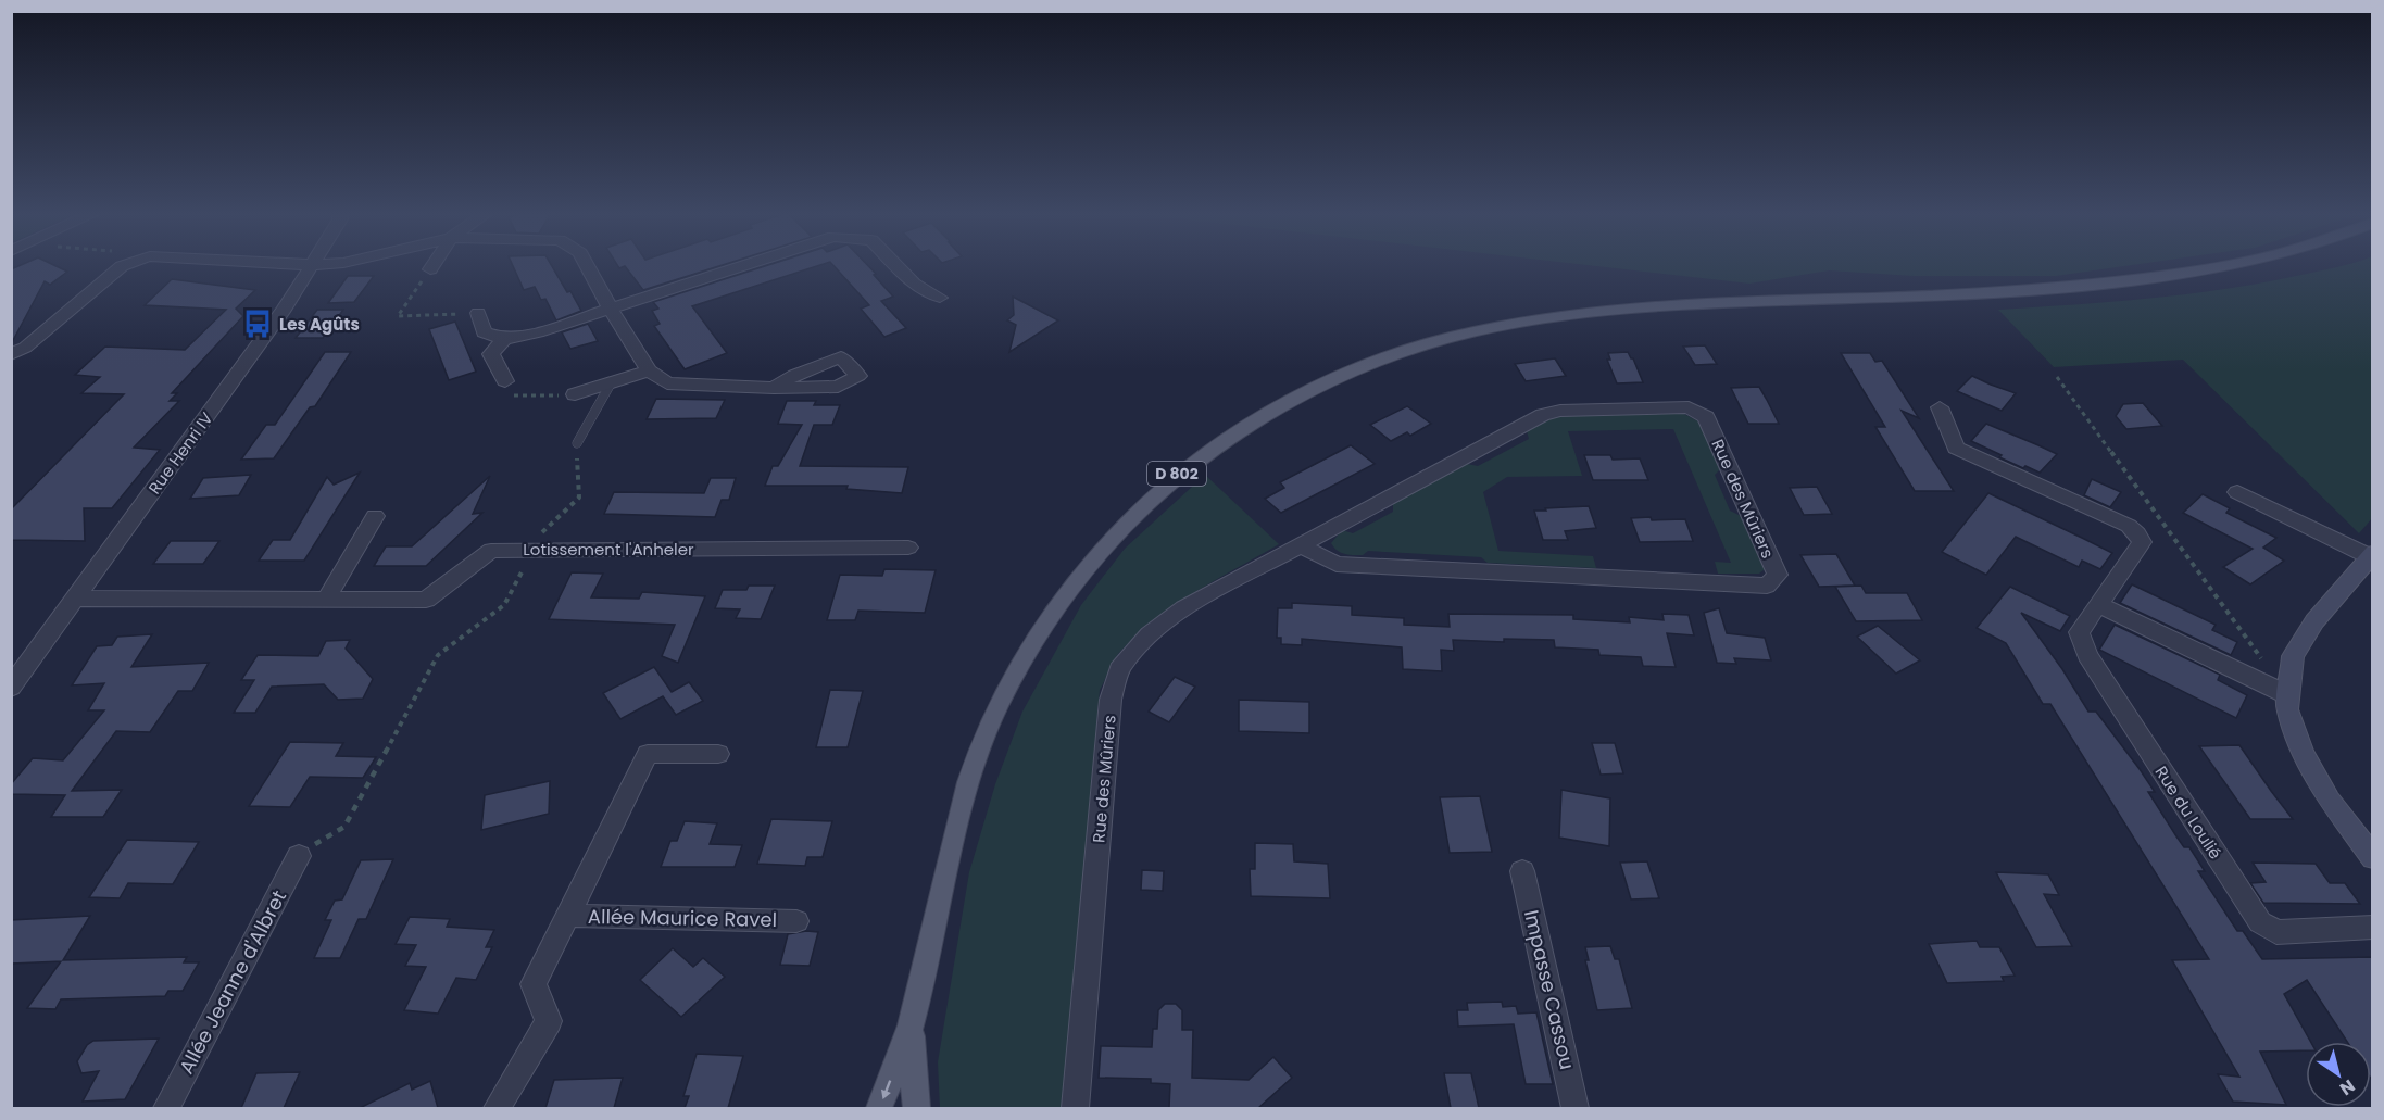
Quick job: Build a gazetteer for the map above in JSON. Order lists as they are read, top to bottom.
{
  "streets": {
    "main road": ["D 802"],
    "street": [
      "Rue Henri IV",
      "Rue des Mûriers",
      "Lotissement l'Anheler",
      "Rue du Loulié",
      "Allée Maurice Ravel",
      "Allée Jeanne d'Albret",
      "Impasse Cassou"
    ]
  },
  "crossings": [
    ["Rue Henri IV", "Lotissement l'Anheler"]
  ],
  "places": {
    "bus stop": ["Les Agûts"]
  },
  "north": "bottom right"
}
